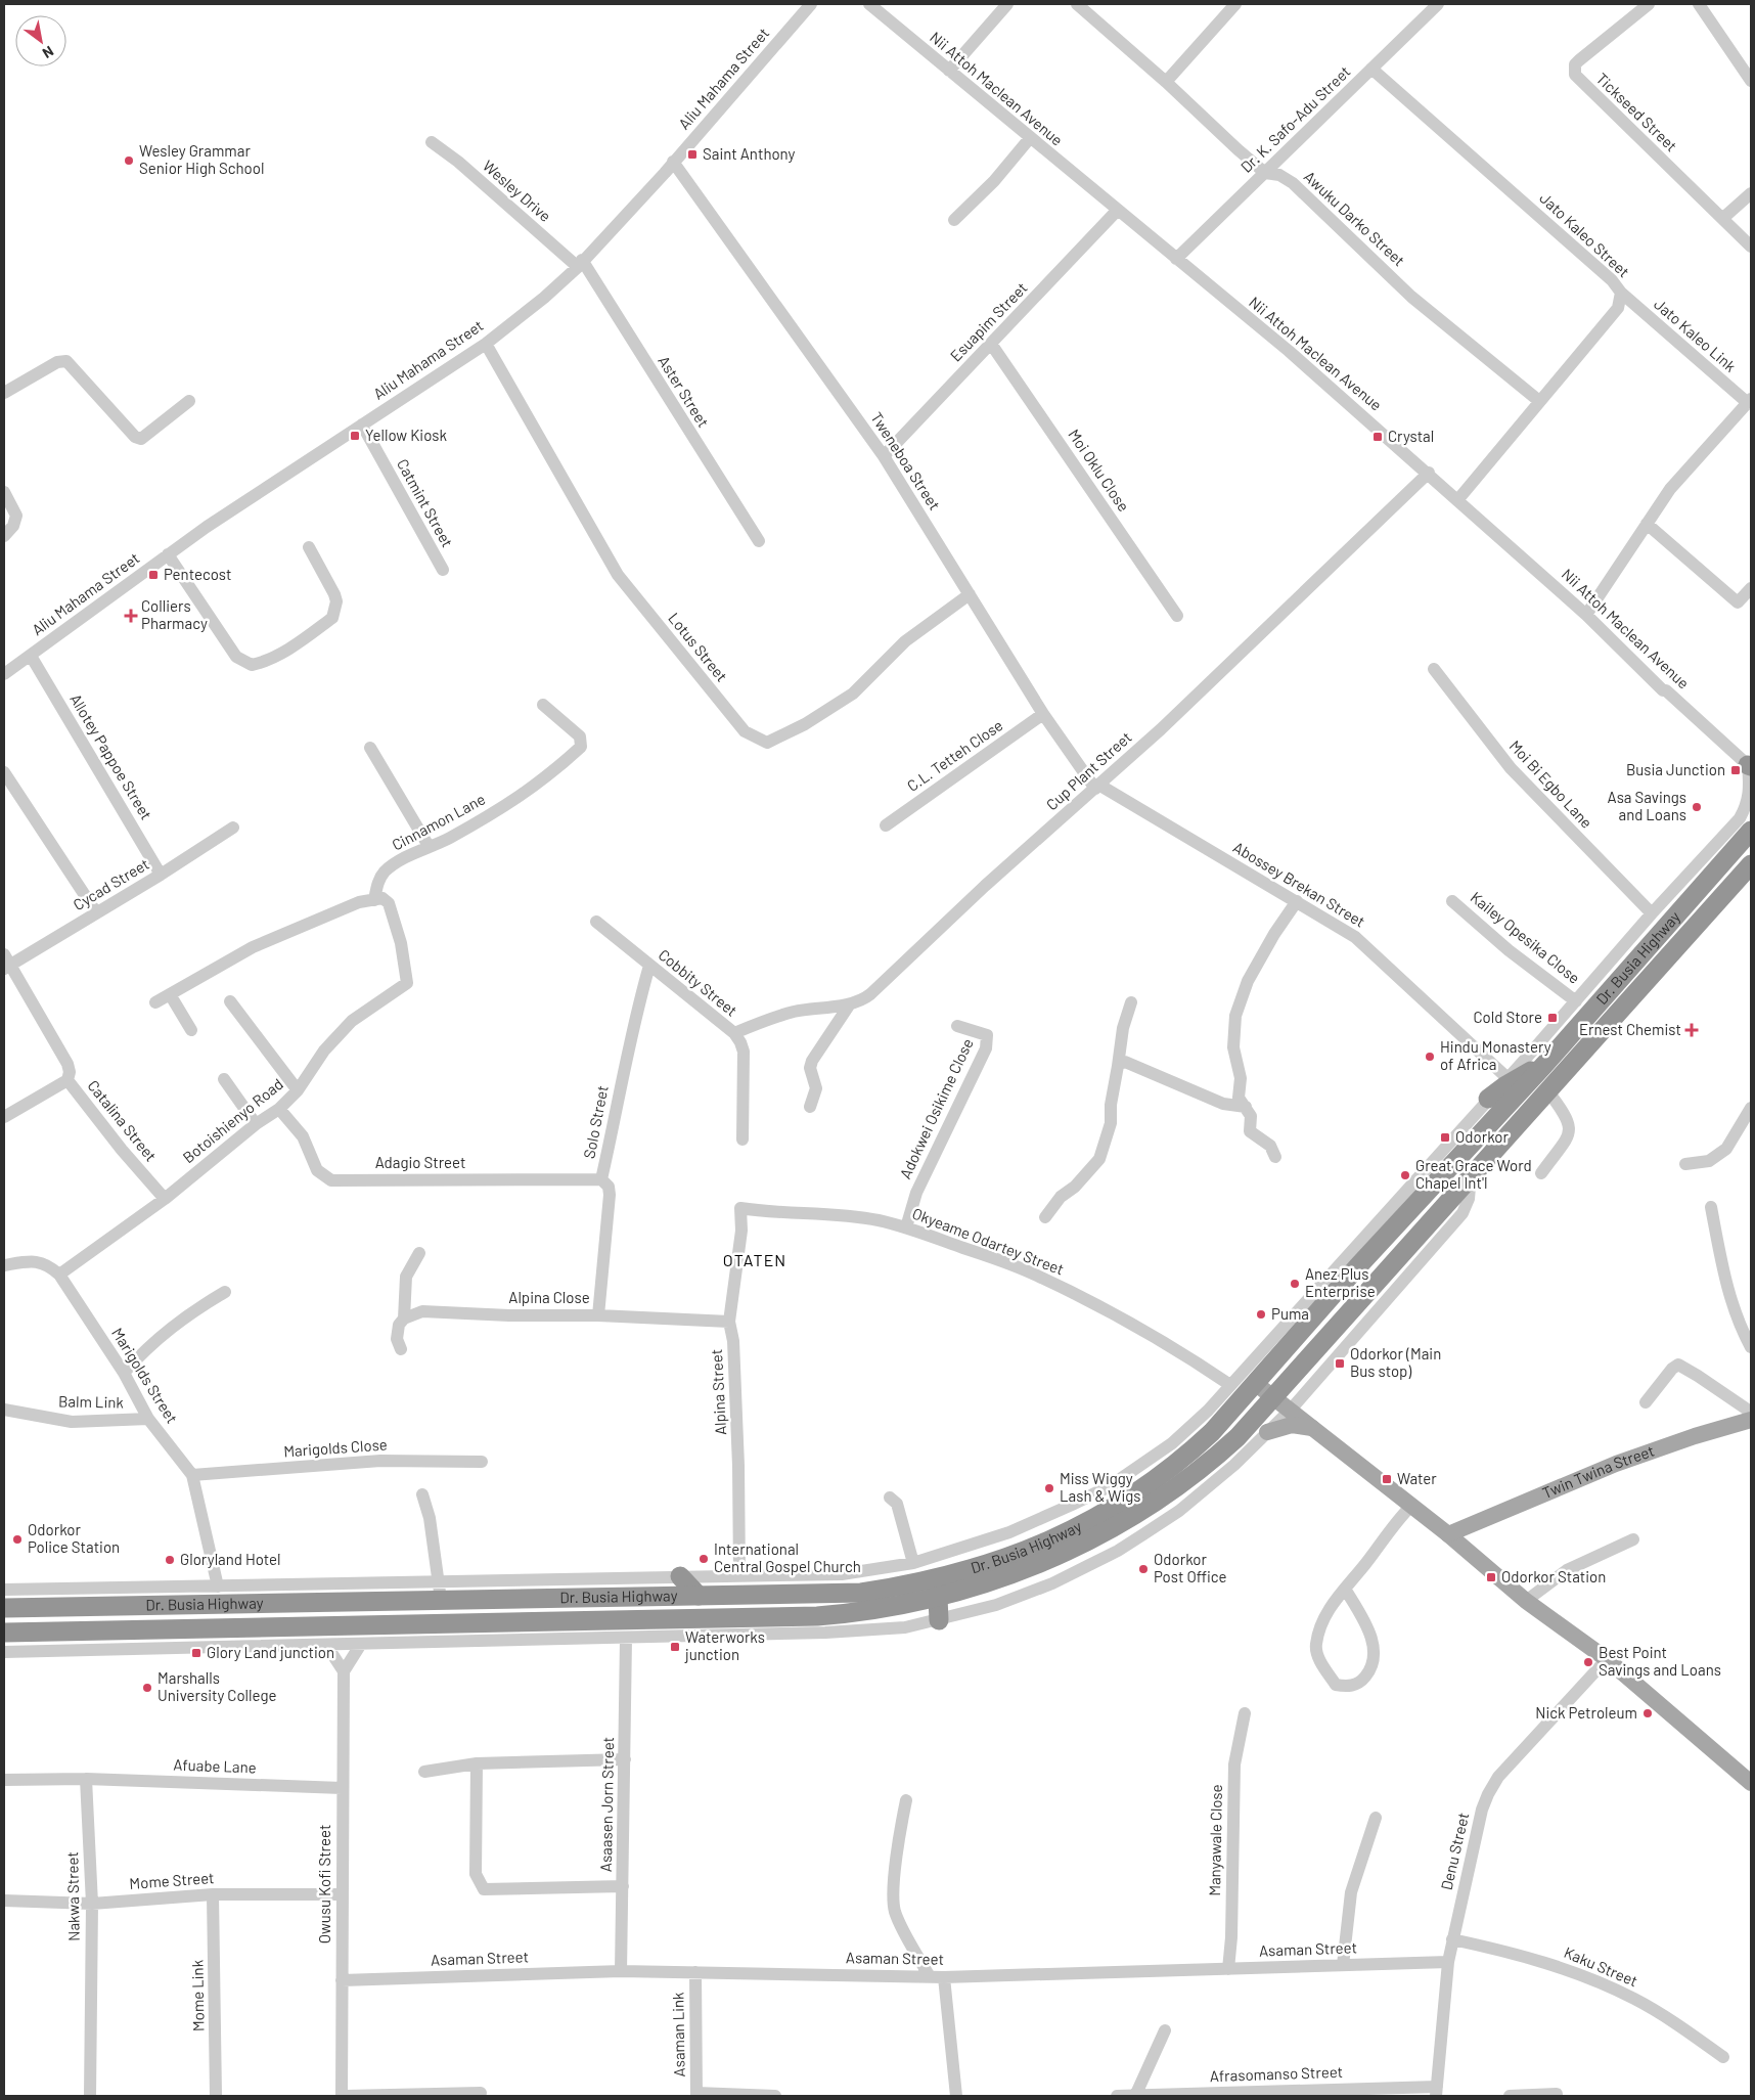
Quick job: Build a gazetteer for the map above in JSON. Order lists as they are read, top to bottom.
{
  "streets": {
    "highway": ["Dr. Busia Highway"],
    "main road": ["Twin Twina Street"],
    "street": [
      "Aliu Mahama Street",
      "Nii Attoh Maclean Avenue",
      "Tickseed Street",
      "Dr. K. Safo-Adu Street",
      "Wesley Drive",
      "Awuku Darko Street",
      "Jato Kaleo Street",
      "Esuapim Street",
      "Jato Kaleo Link",
      "Aster Street",
      "Tweneboa Street",
      "Moi Oklu Close",
      "Catmint Street",
      "Lotus Street",
      "C.L. Tetteh Close",
      "Allotey Pappoe Street",
      "Cup Plant Street",
      "Moi Bi Egbo Lane",
      "Cinnamon Lane",
      "Cycad Street",
      "Abossey Brekan Street",
      "Kailey Opesika Close",
      "Cobbity Street",
      "Adokwei Osikime Close",
      "Catalina Street",
      "Botoishienyo Road",
      "Solo Street",
      "Adagio Street",
      "Okyeame Odartey Street",
      "Alpina Close",
      "Marigolds Street",
      "Alpina Street",
      "Balm Link",
      "Marigolds Close",
      "Afuabe Lane",
      "Asaasen Jorn Street",
      "Manyawale Close",
      "Denu Street",
      "Mome Street",
      "Owusu Kofi Street",
      "Nakwa Street",
      "Asaman Street",
      "Kaku Street",
      "Mome Link",
      "Asaman Link",
      "Afrasomanso Street"
    ]
  },
  "crossings": [
    ["Aliu Mahama Street", "Wesley Drive"],
    ["Aliu Mahama Street", "Aster Street"],
    ["Aliu Mahama Street", "Tweneboa Street"],
    ["Aliu Mahama Street", "Catmint Street"],
    ["Aliu Mahama Street", "Lotus Street"],
    ["Aliu Mahama Street", "Allotey Pappoe Street"],
    ["Nii Attoh Maclean Avenue", "Dr. K. Safo-Adu Street"],
    ["Nii Attoh Maclean Avenue", "Jato Kaleo Street"],
    ["Nii Attoh Maclean Avenue", "Esuapim Street"],
    ["Nii Attoh Maclean Avenue", "Cup Plant Street"],
    ["Dr. K. Safo-Adu Street", "Awuku Darko Street"],
    ["Dr. K. Safo-Adu Street", "Jato Kaleo Street"],
    ["Wesley Drive", "Aster Street"],
    ["Awuku Darko Street", "Jato Kaleo Street"],
    ["Jato Kaleo Street", "Jato Kaleo Link"],
    ["Esuapim Street", "Tweneboa Street"],
    ["Esuapim Street", "Moi Oklu Close"],
    ["Tweneboa Street", "Lotus Street"],
    ["Tweneboa Street", "C.L. Tetteh Close"],
    ["Tweneboa Street", "Cup Plant Street"],
    ["Tweneboa Street", "Abossey Brekan Street"],
    ["Allotey Pappoe Street", "Cycad Street"],
    ["Cup Plant Street", "Abossey Brekan Street"],
    ["Cup Plant Street", "Cobbity Street"],
    ["Cinnamon Lane", "Botoishienyo Road"],
    ["Cycad Street", "Catalina Street"],
    ["Abossey Brekan Street", "Dr. Busia Highway"],
    ["Dr. Busia Highway", "Okyeame Odartey Street"],
    ["Dr. Busia Highway", "Marigolds Street"],
    ["Dr. Busia Highway", "Alpina Street"],
    ["Cobbity Street", "Solo Street"],
    ["Adokwei Osikime Close", "Okyeame Odartey Street"],
    ["Catalina Street", "Botoishienyo Road"],
    ["Botoishienyo Road", "Adagio Street"],
    ["Botoishienyo Road", "Marigolds Street"],
    ["Solo Street", "Adagio Street"],
    ["Solo Street", "Alpina Close"],
    ["Okyeame Odartey Street", "Alpina Street"],
    ["Alpina Close", "Alpina Street"],
    ["Marigolds Street", "Balm Link"],
    ["Marigolds Street", "Marigolds Close"],
    ["Afuabe Lane", "Owusu Kofi Street"],
    ["Afuabe Lane", "Nakwa Street"],
    ["Asaasen Jorn Street", "Asaman Street"],
    ["Manyawale Close", "Asaman Street"],
    ["Denu Street", "Asaman Street"],
    ["Denu Street", "Kaku Street"],
    ["Denu Street", "Afrasomanso Street"],
    ["Mome Street", "Owusu Kofi Street"],
    ["Mome Street", "Nakwa Street"],
    ["Mome Street", "Mome Link"],
    ["Owusu Kofi Street", "Asaman Street"],
    ["Asaman Street", "Asaman Link"]
  ],
  "districts": ["OTATEN"],
  "places": {
    "transit": [
      "Saint Anthony",
      "Yellow Kiosk",
      "Crystal",
      "Pentecost",
      "Busia Junction",
      "Cold Store",
      "Odorkor",
      "Odorkor (Main Bus stop)",
      "Water",
      "Odorkor Station",
      "Waterworks junction",
      "Glory Land junction"
    ],
    "other": [
      "Wesley Grammar Senior High School",
      "Asa Savings and Loans",
      "Hindu Monastery of Africa",
      "Great Grace Word Chapel Int'l",
      "Anez Plus Enterprise",
      "Puma",
      "Miss Wiggy Lash & Wigs",
      "Odorkor Police Station",
      "International Central Gospel Church",
      "Gloryland Hotel",
      "Odorkor Post Office",
      "Best Point Savings and Loans",
      "Marshalls University College",
      "Nick Petroleum"
    ],
    "health": ["Colliers Pharmacy", "Ernest Chemist"]
  },
  "north": "bottom right"
}
